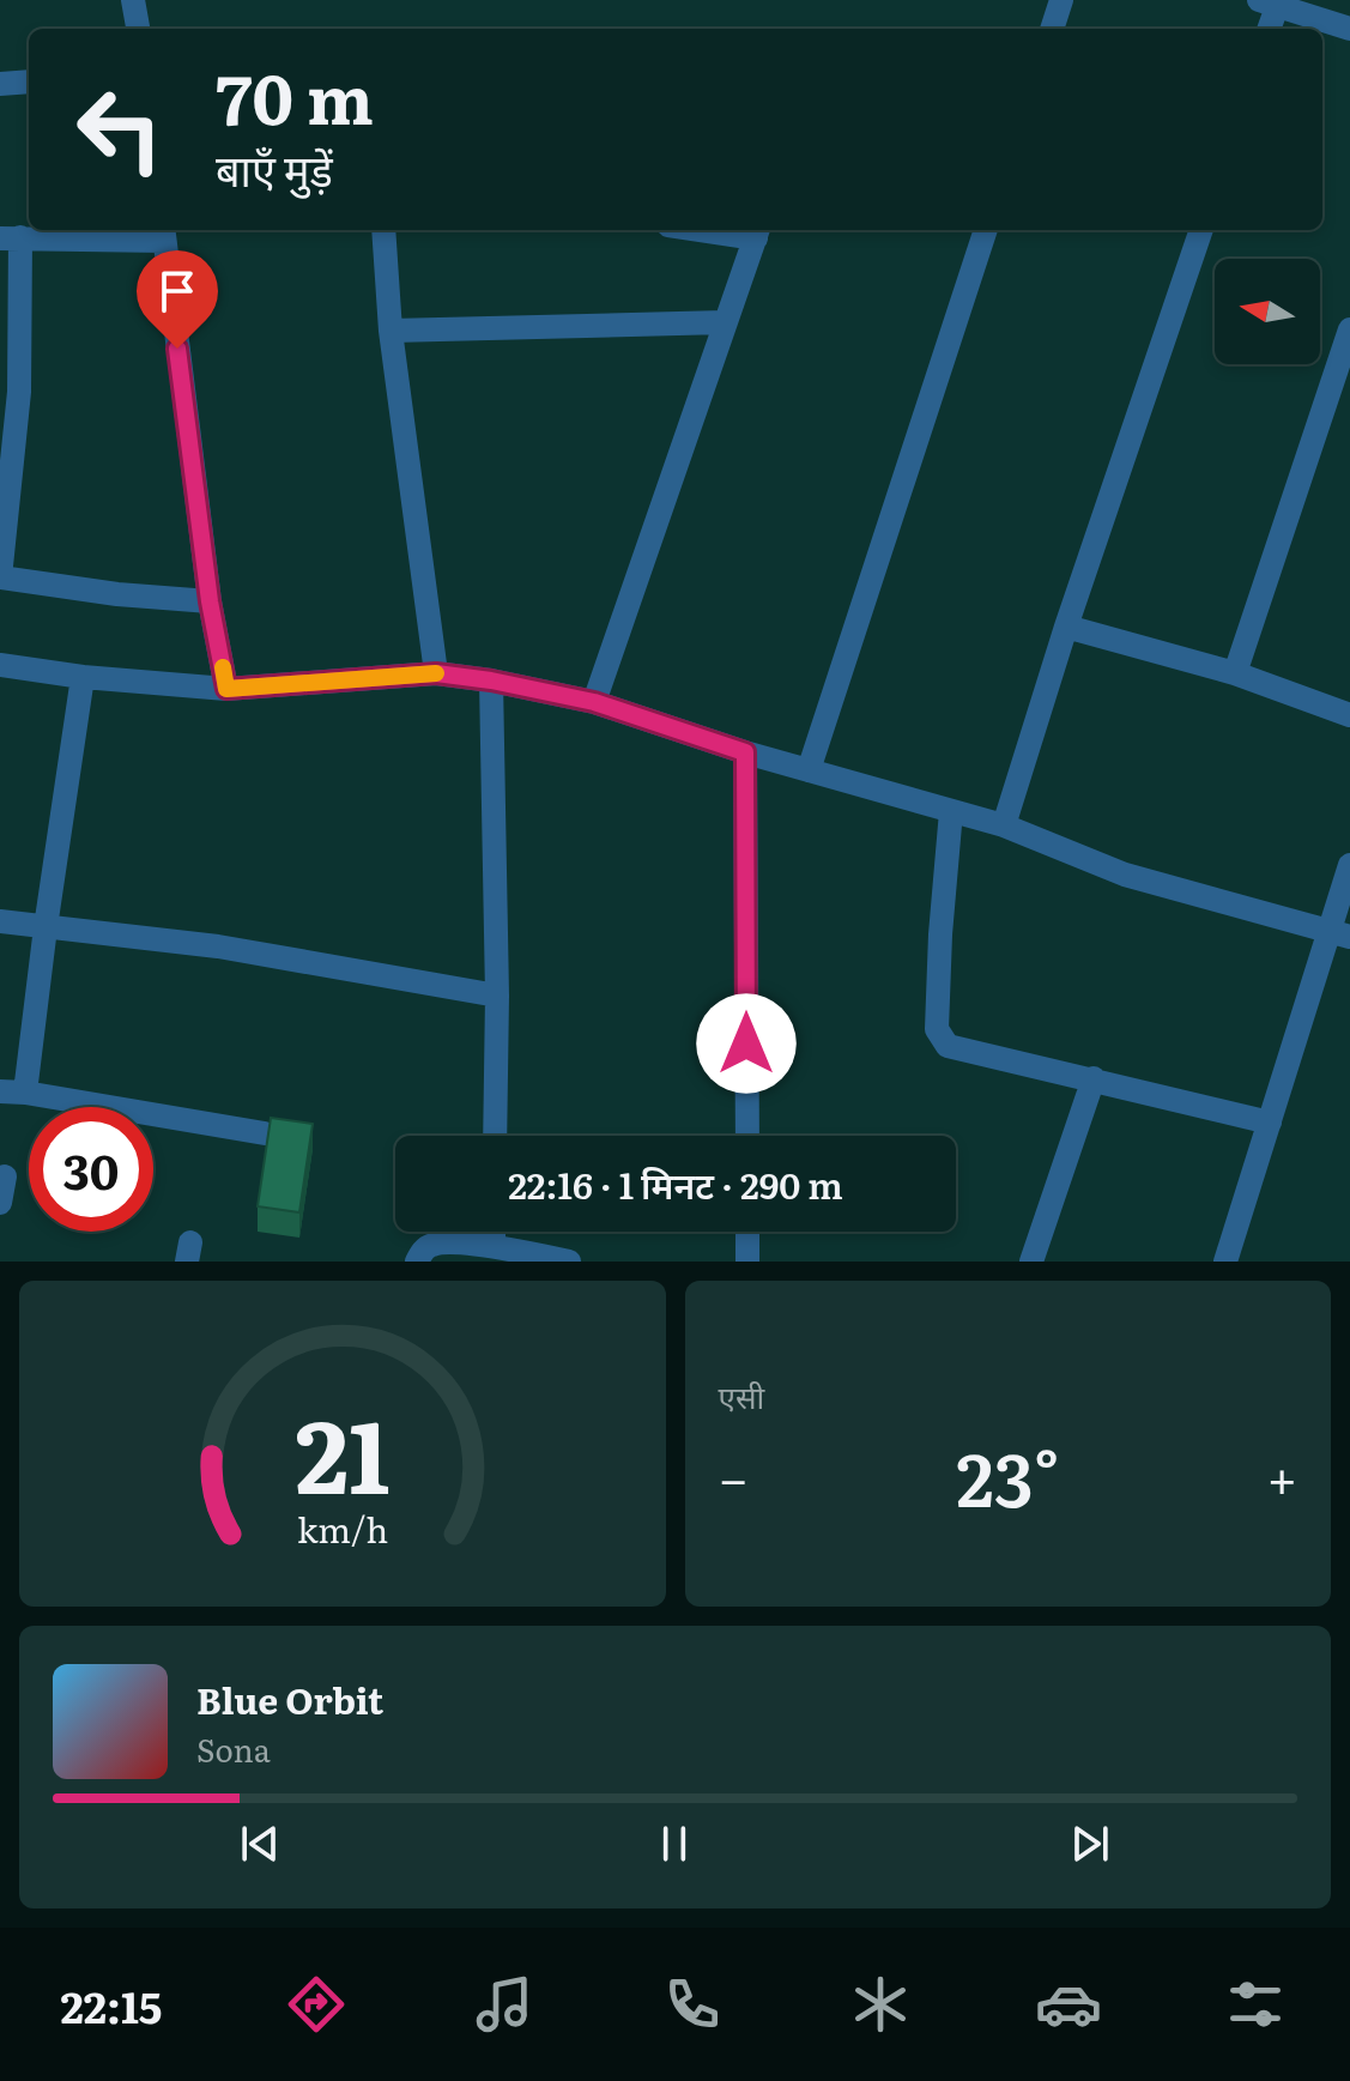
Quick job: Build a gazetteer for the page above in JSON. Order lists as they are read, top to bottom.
{
  "north": "left",
  "page": {
    "turn": ["70 m", "बाएँ मुड़ें"],
    "limit": "30",
    "trip": "22:16 · 1 मिनट · 290 m",
    "tile": "एसी",
    "heat": ["−", "23°", "+"],
    "song": ["Blue Orbit", "Sona"],
    "tabs": "22:15",
    "gauge": ["21", "km/h"]
  }
}
